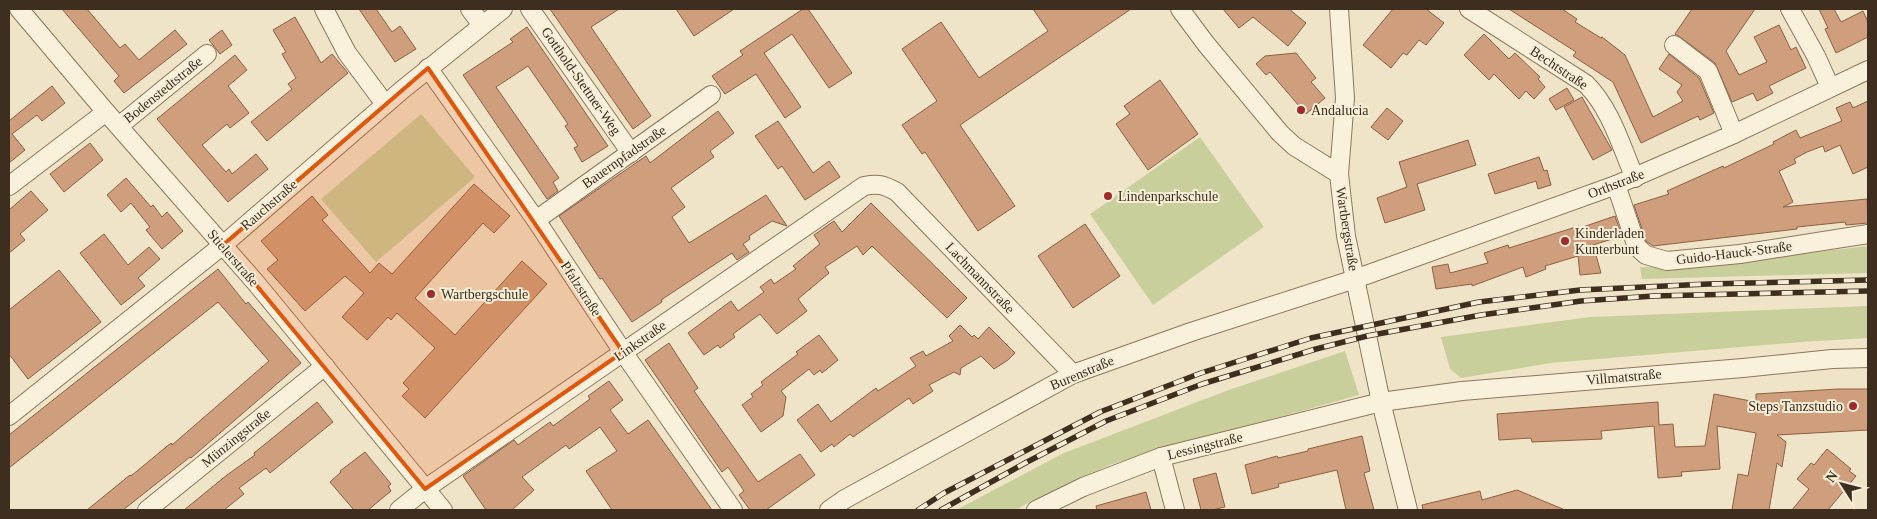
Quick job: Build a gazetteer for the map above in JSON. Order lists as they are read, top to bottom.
{
  "streets": {
    "street": [
      "Bechtstraße",
      "Gotthold-Stettner-Weg",
      "Bodenstedtstraße",
      "Bauernpfadstraße",
      "Orthstraße",
      "Rauchstraße",
      "Wartbergstraße",
      "Guido-Hauck-Straße",
      "Stielerstraße",
      "Lachmannstraße",
      "Pfalzstraße",
      "Linkstraße",
      "Burenstraße",
      "Villmatstraße",
      "Münzingstraße",
      "Lessingstraße"
    ]
  },
  "crossings": [
    ["Bechtstraße", "Orthstraße"],
    ["Gotthold-Stettner-Weg", "Bauernpfadstraße"],
    ["Bodenstedtstraße", "Stielerstraße"],
    ["Bauernpfadstraße", "Pfalzstraße"],
    ["Orthstraße", "Wartbergstraße"],
    ["Orthstraße", "Guido-Hauck-Straße"],
    ["Orthstraße", "Burenstraße"],
    ["Rauchstraße", "Stielerstraße"],
    ["Rauchstraße", "Pfalzstraße"],
    ["Wartbergstraße", "Burenstraße"],
    ["Wartbergstraße", "Villmatstraße"],
    ["Wartbergstraße", "Lessingstraße"],
    ["Stielerstraße", "Linkstraße"],
    ["Stielerstraße", "Münzingstraße"],
    ["Lachmannstraße", "Linkstraße"],
    ["Lachmannstraße", "Burenstraße"],
    ["Pfalzstraße", "Linkstraße"],
    ["Villmatstraße", "Lessingstraße"]
  ],
  "places": [
    "Andalucia",
    "Lindenparkschule",
    "Kinderladen Kunterbunt",
    "Wartbergschule",
    "Steps Tanzstudio"
  ],
  "north": "top left"
}
